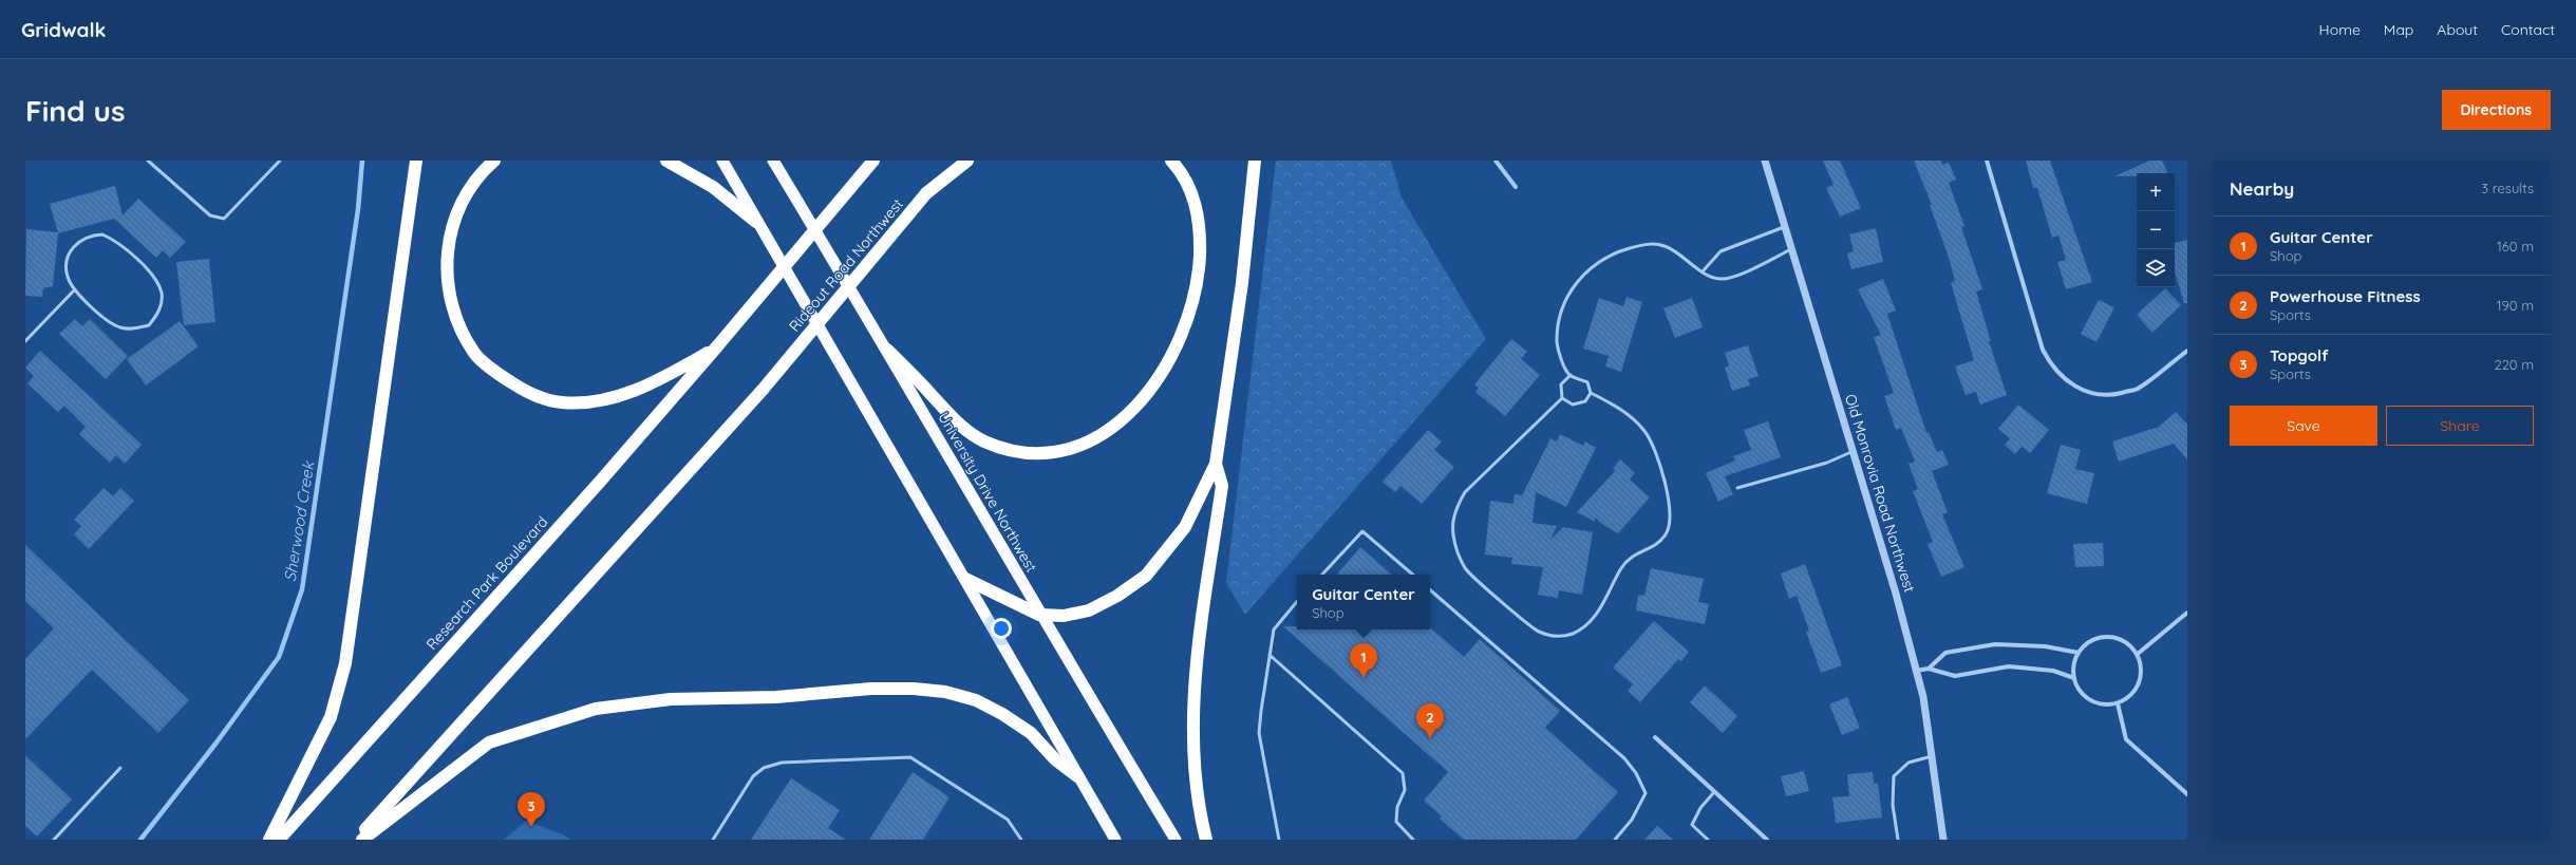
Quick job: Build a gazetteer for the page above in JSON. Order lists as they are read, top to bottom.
{
  "streets": {
    "highway": ["Rideout Road Northwest", "University Drive Northwest", "Research Park Boulevard"],
    "street": ["Old Monrovia Road Northwest"]
  },
  "water": ["Sherwood Creek"],
  "page": {
    "header": "Gridwalk",
    "nav": [
      "Home",
      "Map",
      "About",
      "Contact"
    ],
    "buttons": [
      "Directions",
      ["Save", "Share"]
    ],
    "title": "Find us",
    "heading": ["Nearby", "3 results"],
    "map_buttons": ["+", "−"],
    "list": [
      {
        "mark": "1",
        "name": "Guitar Center",
        "note": "Shop",
        "value": "160 m"
      },
      {
        "mark": "2",
        "name": "Powerhouse Fitness",
        "note": "Sports",
        "value": "190 m"
      },
      {
        "mark": "3",
        "name": "Topgolf",
        "note": "Sports",
        "value": "220 m"
      }
    ],
    "popup": ["Guitar Center", "Shop"],
    "pins": ["1", "2", "3"]
  }
}
